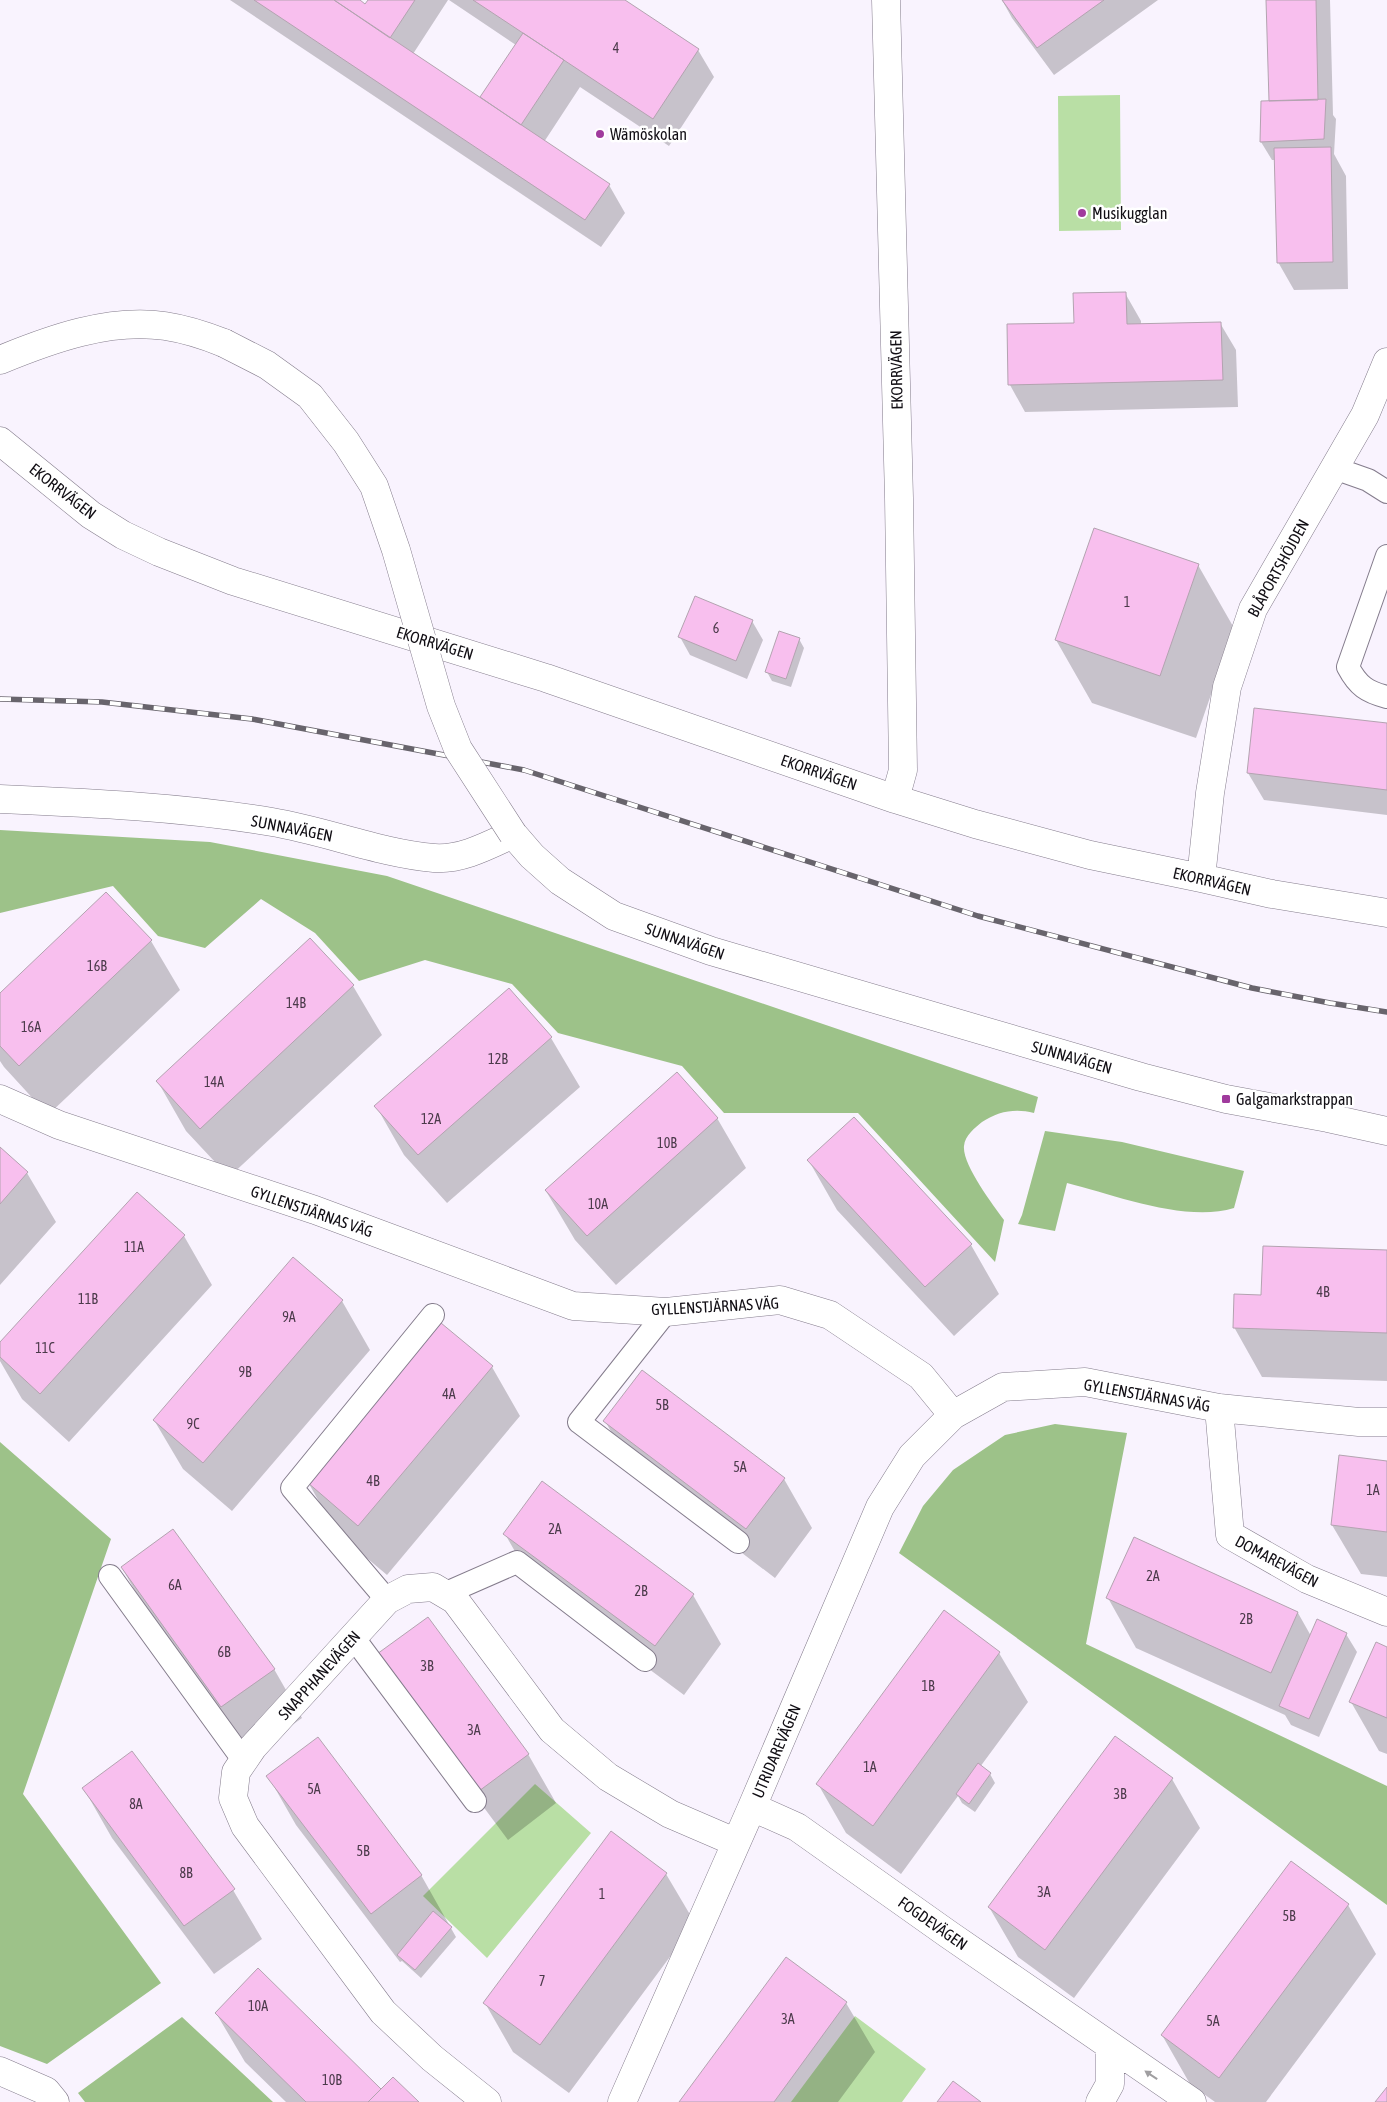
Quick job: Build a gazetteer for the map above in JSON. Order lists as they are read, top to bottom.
{
  "streets": {
    "street": [
      "EKORRVÄGEN",
      "BLÅPORTSHÖJDEN",
      "SUNNAVÄGEN",
      "GYLLENSTJÄRNAS VÄG",
      "DOMAREVÄGEN",
      "SNAPPHANEVÄGEN",
      "UTRIDAREVÄGEN",
      "FOGDEVÄGEN"
    ]
  },
  "crossings": [
    ["EKORRVÄGEN", "BLÅPORTSHÖJDEN"],
    ["GYLLENSTJÄRNAS VÄG", "DOMAREVÄGEN"],
    ["GYLLENSTJÄRNAS VÄG", "UTRIDAREVÄGEN"],
    ["SNAPPHANEVÄGEN", "UTRIDAREVÄGEN"],
    ["UTRIDAREVÄGEN", "FOGDEVÄGEN"]
  ],
  "places": {
    "other": ["Wämöskolan", "Musikugglan"],
    "transit": ["Galgamarkstrappan"]
  },
  "house_numbers": [
    "4",
    "1",
    "6",
    "16B",
    "14B",
    "16A",
    "12B",
    "14A",
    "12A",
    "10B",
    "10A",
    "11A",
    "4B",
    "11B",
    "9A",
    "11C",
    "9B",
    "4A",
    "5B",
    "9C",
    "5A",
    "4B",
    "1A",
    "2A",
    "2A",
    "6A",
    "2B",
    "2B",
    "6B",
    "3B",
    "1B",
    "3A",
    "1A",
    "5A",
    "3B",
    "8A",
    "5B",
    "8B",
    "3A",
    "1",
    "5B",
    "7",
    "10A",
    "3A",
    "5A",
    "10B"
  ]
}
